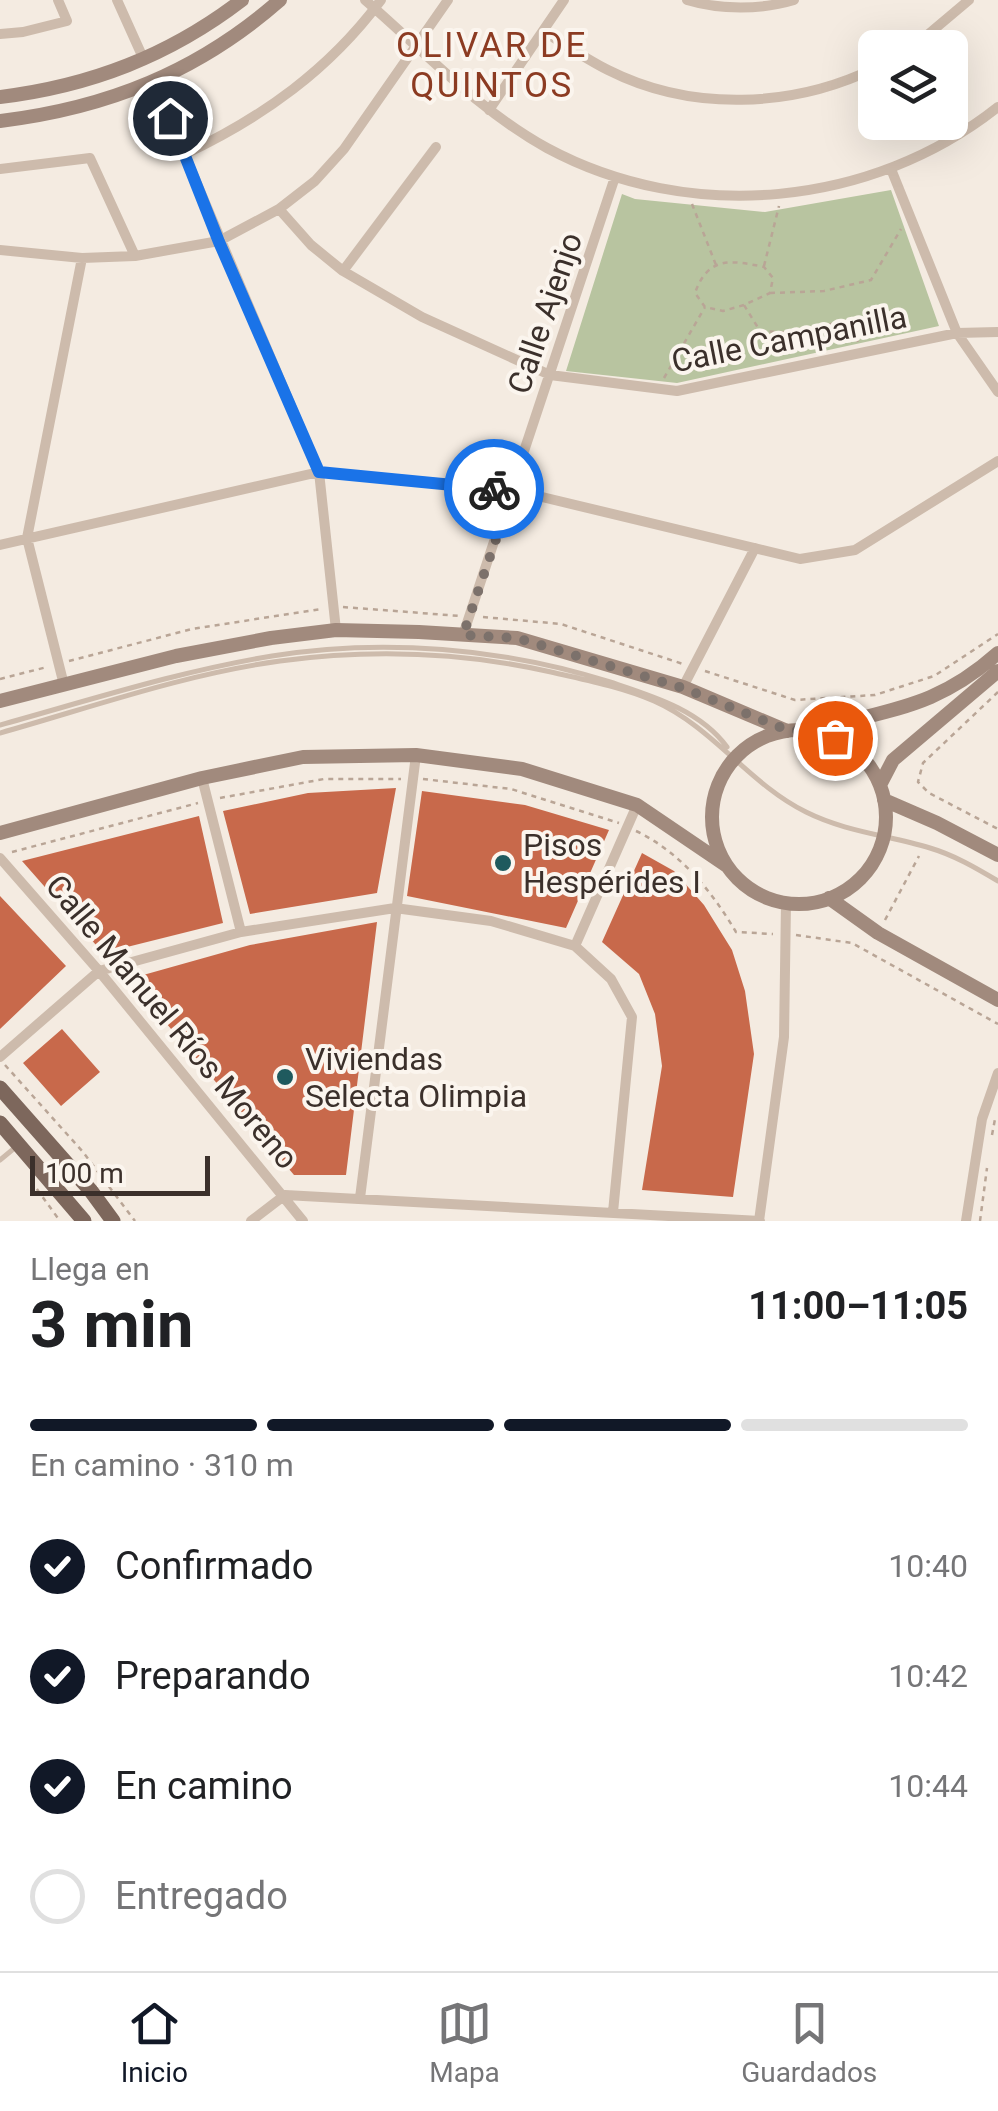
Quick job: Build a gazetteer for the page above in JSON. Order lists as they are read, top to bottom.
{
  "streets": {
    "street": ["Calle Ajenjo", "Calle Campanilla", "Calle Manuel Ríos Moreno"]
  },
  "crossings": [
    ["Calle Ajenjo", "Calle Campanilla"]
  ],
  "districts": ["OLIVAR DE QUINTOS"],
  "places": ["Pisos Hespérides I", "Viviendas Selecta Olimpia"],
  "scale_bar": "100 m",
  "page": {
    "scale": "100 m",
    "heading": ["3 min", "Llega en", "11:00–11:05"],
    "bar": "En camino · 310 m",
    "list": [
      ["Confirmado", "10:40"],
      ["Preparando", "10:42"],
      ["En camino", "10:44"],
      "Entregado"
    ],
    "tabs": ["Inicio", "Mapa", "Guardados"]
  }
}
